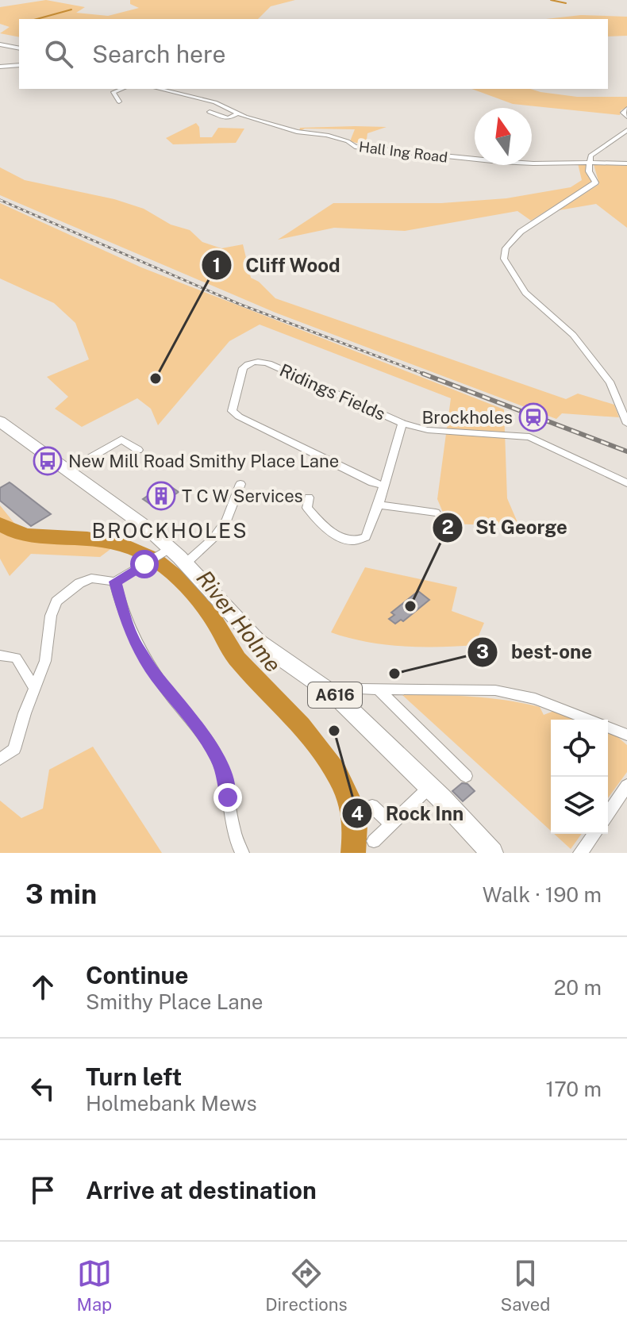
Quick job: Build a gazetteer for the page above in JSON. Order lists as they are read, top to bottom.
{
  "streets": {
    "main road": ["A616"],
    "street": ["Hall Ing Road", "Ridings Fields"]
  },
  "districts": ["BROCKHOLES"],
  "water": ["River Holme"],
  "places": {
    "other": [
      "Cliff Wood",
      "St George",
      "best-one",
      "Rock Inn"
    ],
    "station": ["Brockholes"],
    "bus stop": ["New Mill Road Smithy Place Lane"],
    "building": ["T C W Services"]
  },
  "north": "top",
  "page": {
    "search": "Search here",
    "heading": ["3 min", "Walk · 190 m"],
    "list": [
      ["Continue", "Smithy Place Lane", "20 m"],
      ["Turn left", "Holmebank Mews", "170 m"],
      "Arrive at destination"
    ],
    "nav": ["Map", "Directions", "Saved"]
  }
}
